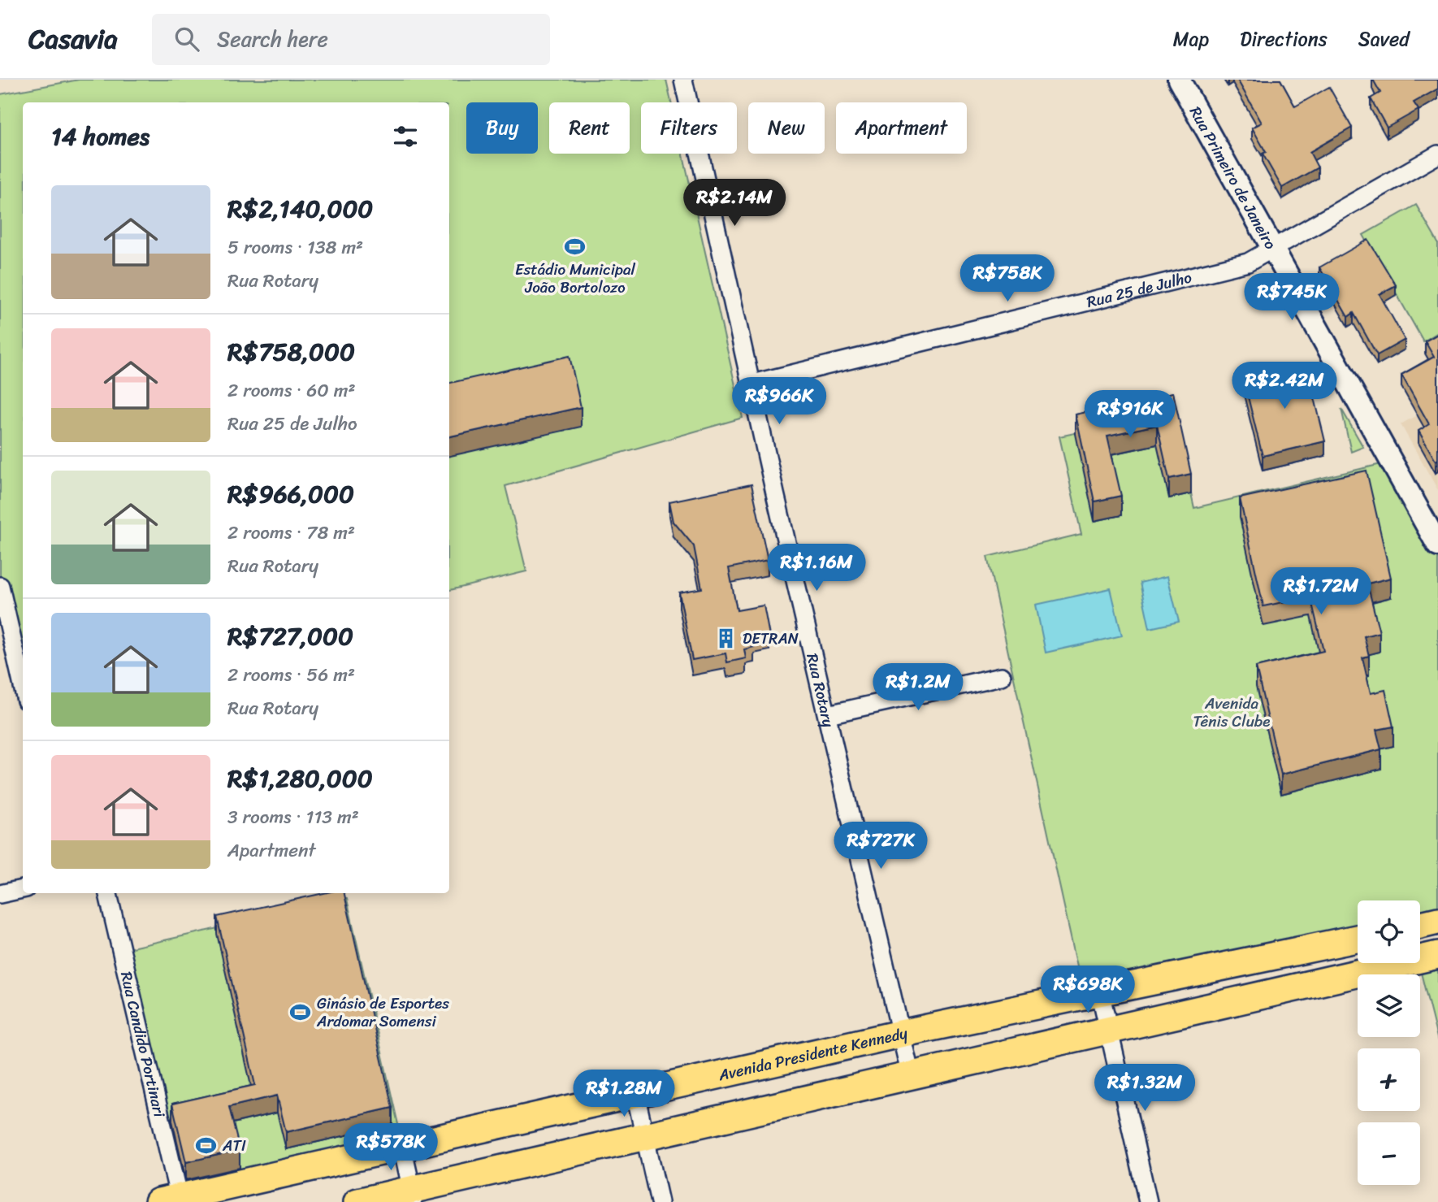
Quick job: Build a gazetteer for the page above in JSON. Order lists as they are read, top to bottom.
{
  "streets": {
    "main road": ["Avenida Presidente Kennedy"],
    "street": [
      "Rua Primeiro de Janeiro",
      "Rua 25 de Julho",
      "Rua Rotary",
      "Rua Candido Portinari"
    ]
  },
  "crossings": [
    ["Rua Primeiro de Janeiro", "Rua 25 de Julho"],
    ["Rua 25 de Julho", "Rua Rotary"],
    ["Rua Rotary", "Avenida Presidente Kennedy"],
    ["Rua Candido Portinari", "Avenida Presidente Kennedy"]
  ],
  "parks": ["Avenida Tênis Clube"],
  "places": {
    "sports": ["Estádio Municipal João Bortolozo", "Ginásio de Esportes Ardomar Somensi", "ATI"],
    "building": ["DETRAN"]
  },
  "page": {
    "header": "Casavia",
    "search": "Search here",
    "nav": ["Map", "Directions", "Saved"],
    "chip": [
      "Buy",
      "Rent",
      "Filters",
      "New",
      "Apartment"
    ],
    "heading": "14 homes",
    "list": [
      {
        "name": "R$2,140,000",
        "note": "5 rooms · 138 m² · Rua Rotary"
      },
      {
        "name": "R$758,000",
        "note": "2 rooms · 60 m² · Rua 25 de Julho"
      },
      {
        "name": "R$966,000",
        "note": "2 rooms · 78 m² · Rua Rotary"
      },
      {
        "name": "R$727,000",
        "note": "2 rooms · 56 m² · Rua Rotary"
      },
      {
        "name": "R$1,280,000",
        "note": "3 rooms · 113 m² · Apartment"
      }
    ],
    "price": [
      "R$2.14M",
      "R$758K",
      "R$745K",
      "R$2.42M",
      "R$966K",
      "R$916K",
      "R$1.16M",
      "R$1.72M",
      "R$1.2M",
      "R$727K",
      "R$698K",
      "R$1.32M",
      "R$1.28M",
      "R$578K"
    ],
    "map_buttons": ["+", "−"]
  }
}
